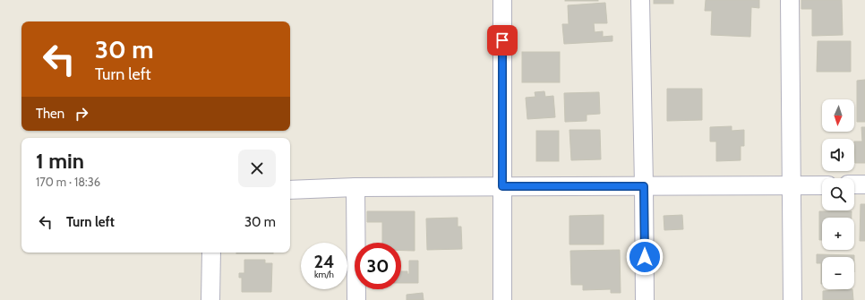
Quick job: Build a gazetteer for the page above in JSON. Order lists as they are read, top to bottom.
{
  "north": "bottom",
  "page": {
    "turn": ["30 m", "Turn left"],
    "then": "Then",
    "map_buttons": ["+", "−"],
    "heading": ["1 min", "170 m · 18:36"],
    "list": [
      {
        "name": "Turn left",
        "value": "30 m"
      }
    ],
    "speed": "24 km/h",
    "limit": "30"
  }
}
